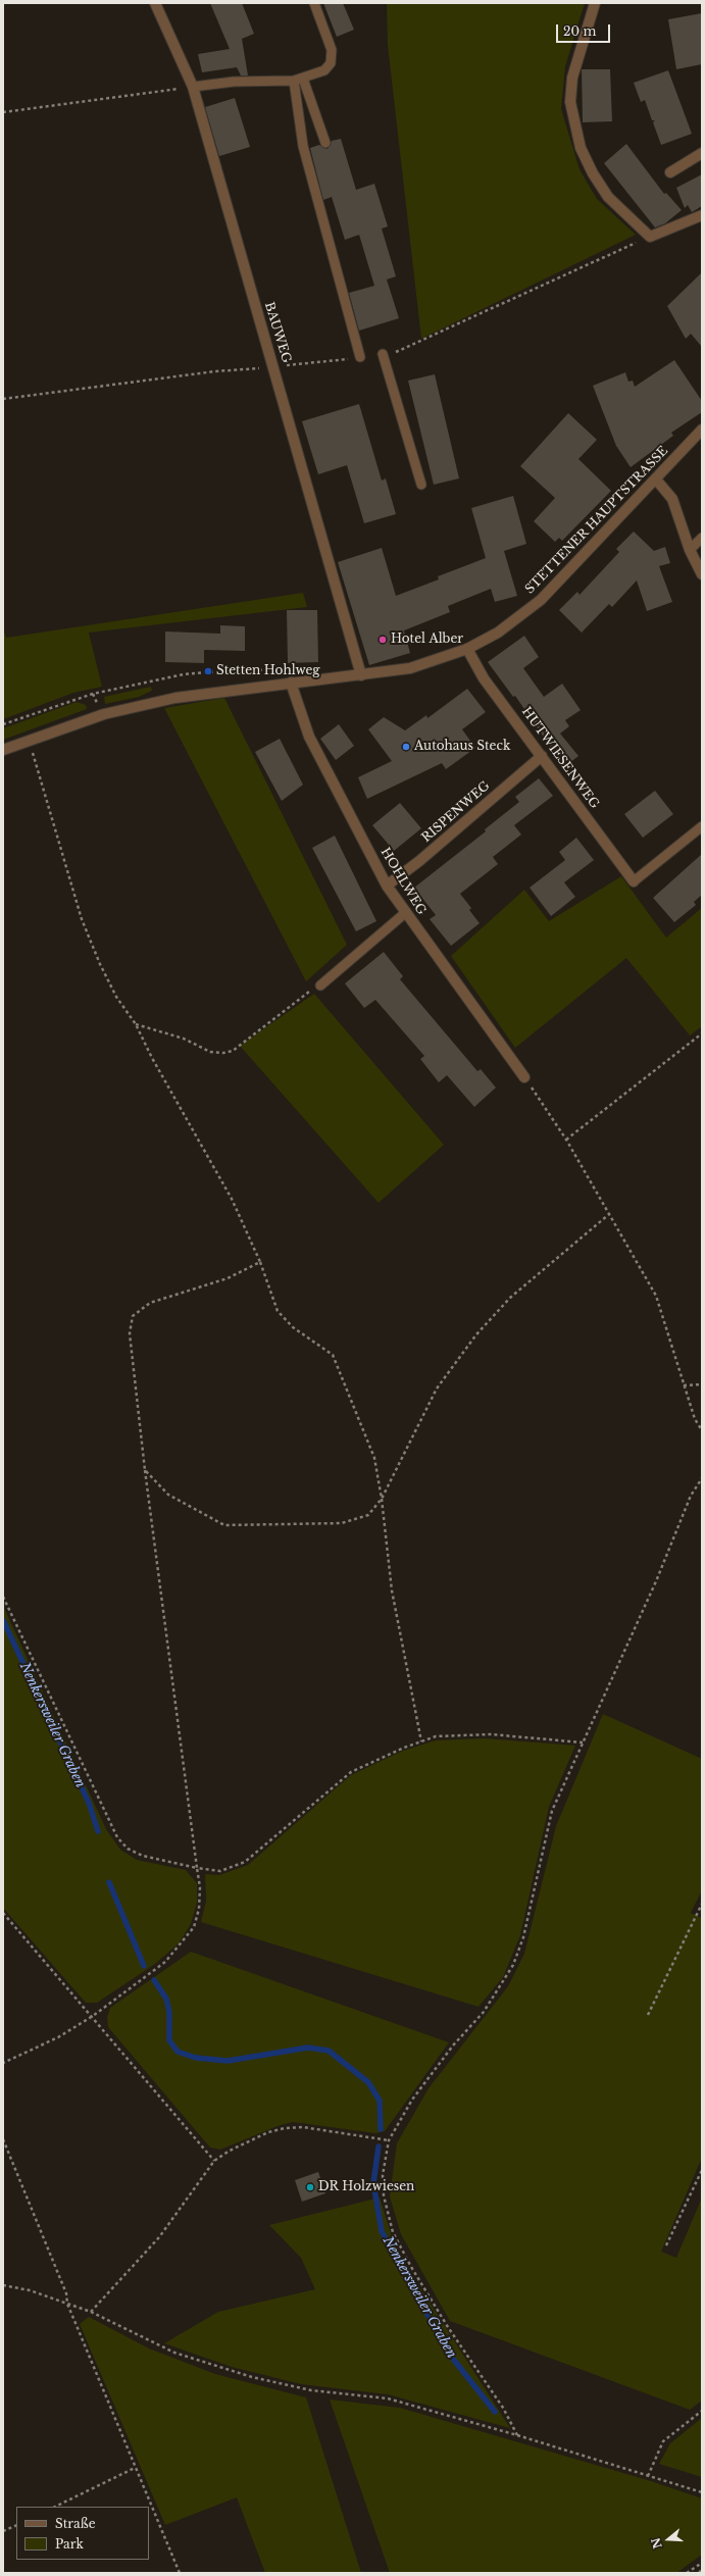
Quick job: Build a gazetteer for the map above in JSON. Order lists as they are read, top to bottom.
{
  "streets": {
    "street": [
      "BAUWEG",
      "STETTENER HAUPTSTRASSE",
      "HUTWIESENWEG",
      "RISPENWEG",
      "HOHLWEG"
    ]
  },
  "crossings": [
    ["BAUWEG", "STETTENER HAUPTSTRASSE"],
    ["STETTENER HAUPTSTRASSE", "HUTWIESENWEG"],
    ["STETTENER HAUPTSTRASSE", "HOHLWEG"],
    ["HUTWIESENWEG", "RISPENWEG"],
    ["RISPENWEG", "HOHLWEG"]
  ],
  "water": ["Nenkersweiler Graben"],
  "places": [
    "Hotel Alber",
    "Stetten Hohlweg",
    "Autohaus Steck",
    "DR Holzwiesen"
  ],
  "legend": ["Straße", "Park"],
  "scale_bar": "20 m",
  "north": "left"
}
